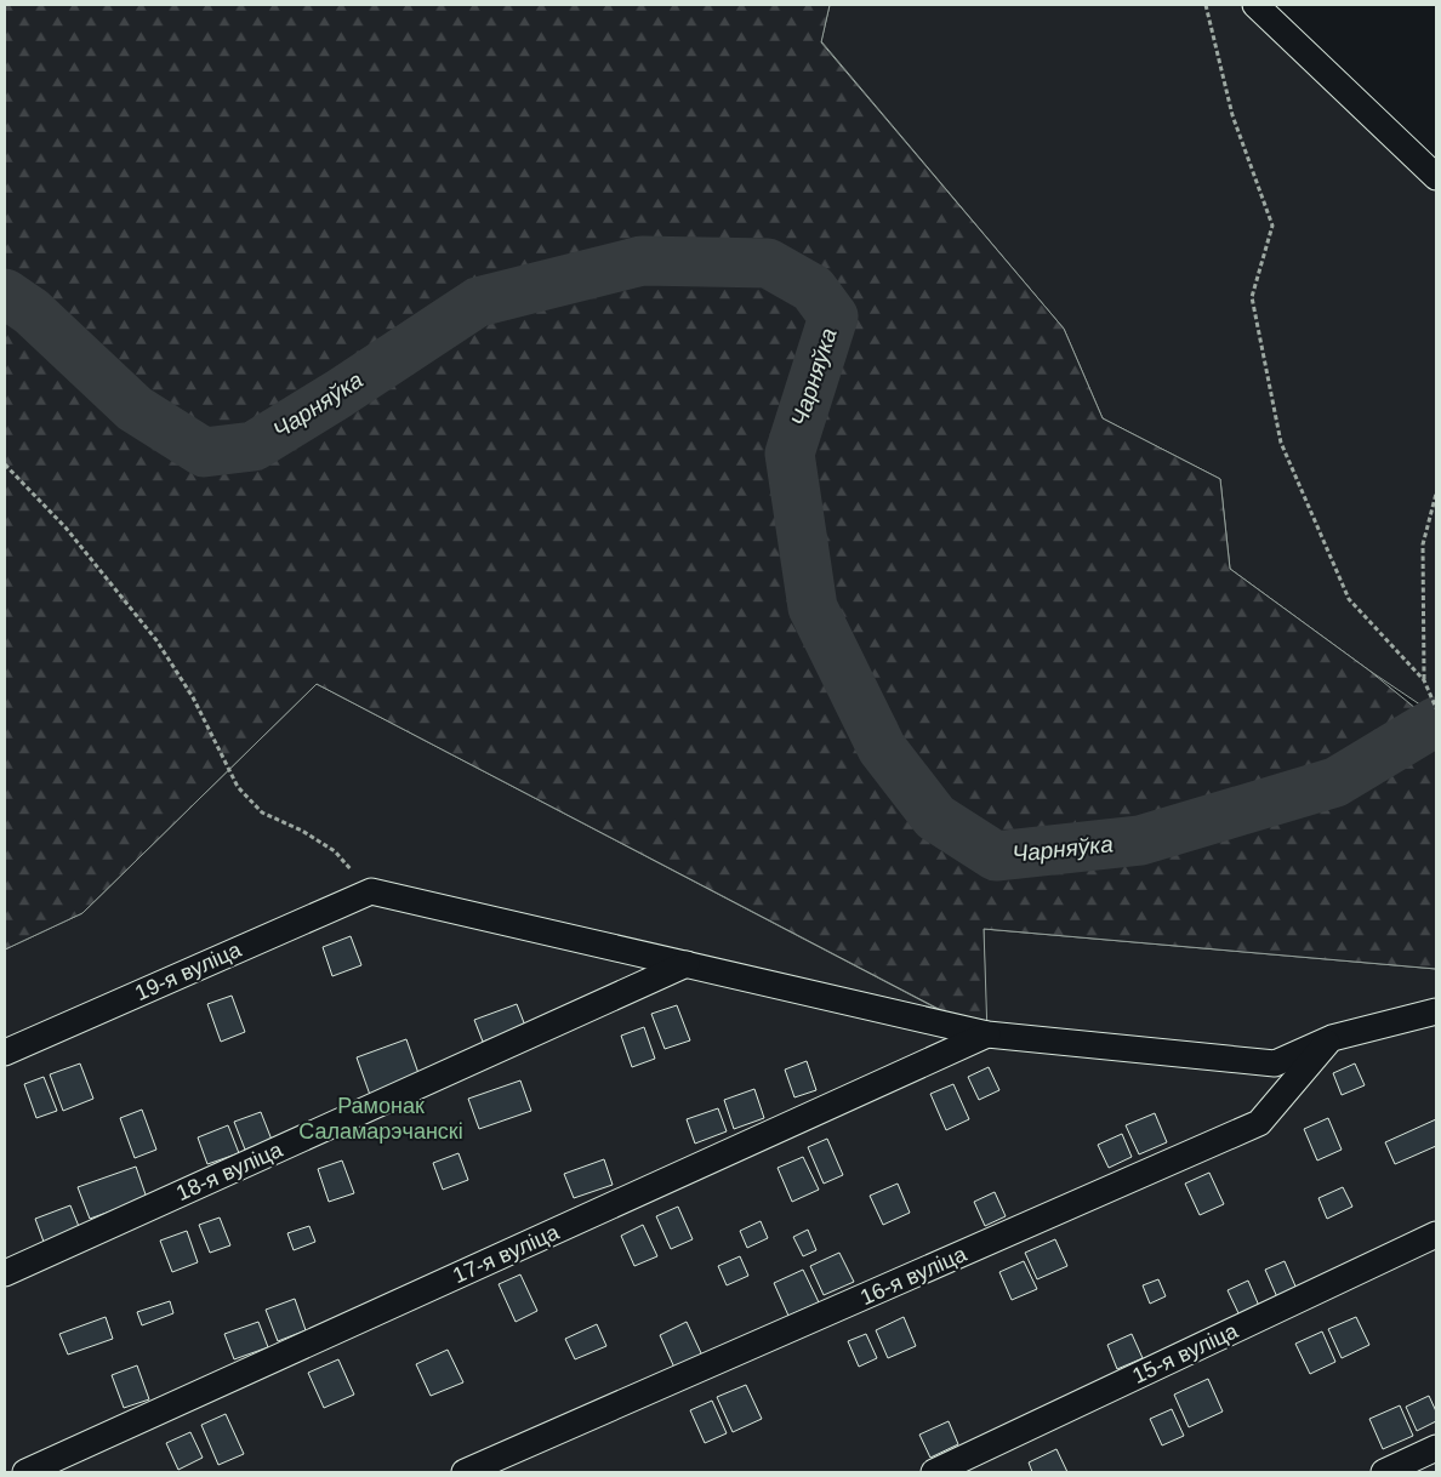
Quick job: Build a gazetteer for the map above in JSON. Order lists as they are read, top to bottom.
{
  "streets": {
    "street": [
      "19-я вуліца",
      "18-я вуліца",
      "17-я вуліца",
      "16-я вуліца",
      "15-я вуліца"
    ]
  },
  "water": ["Чарняўка"],
  "parks": ["Рамонак Саламарэчанскі"]
}
